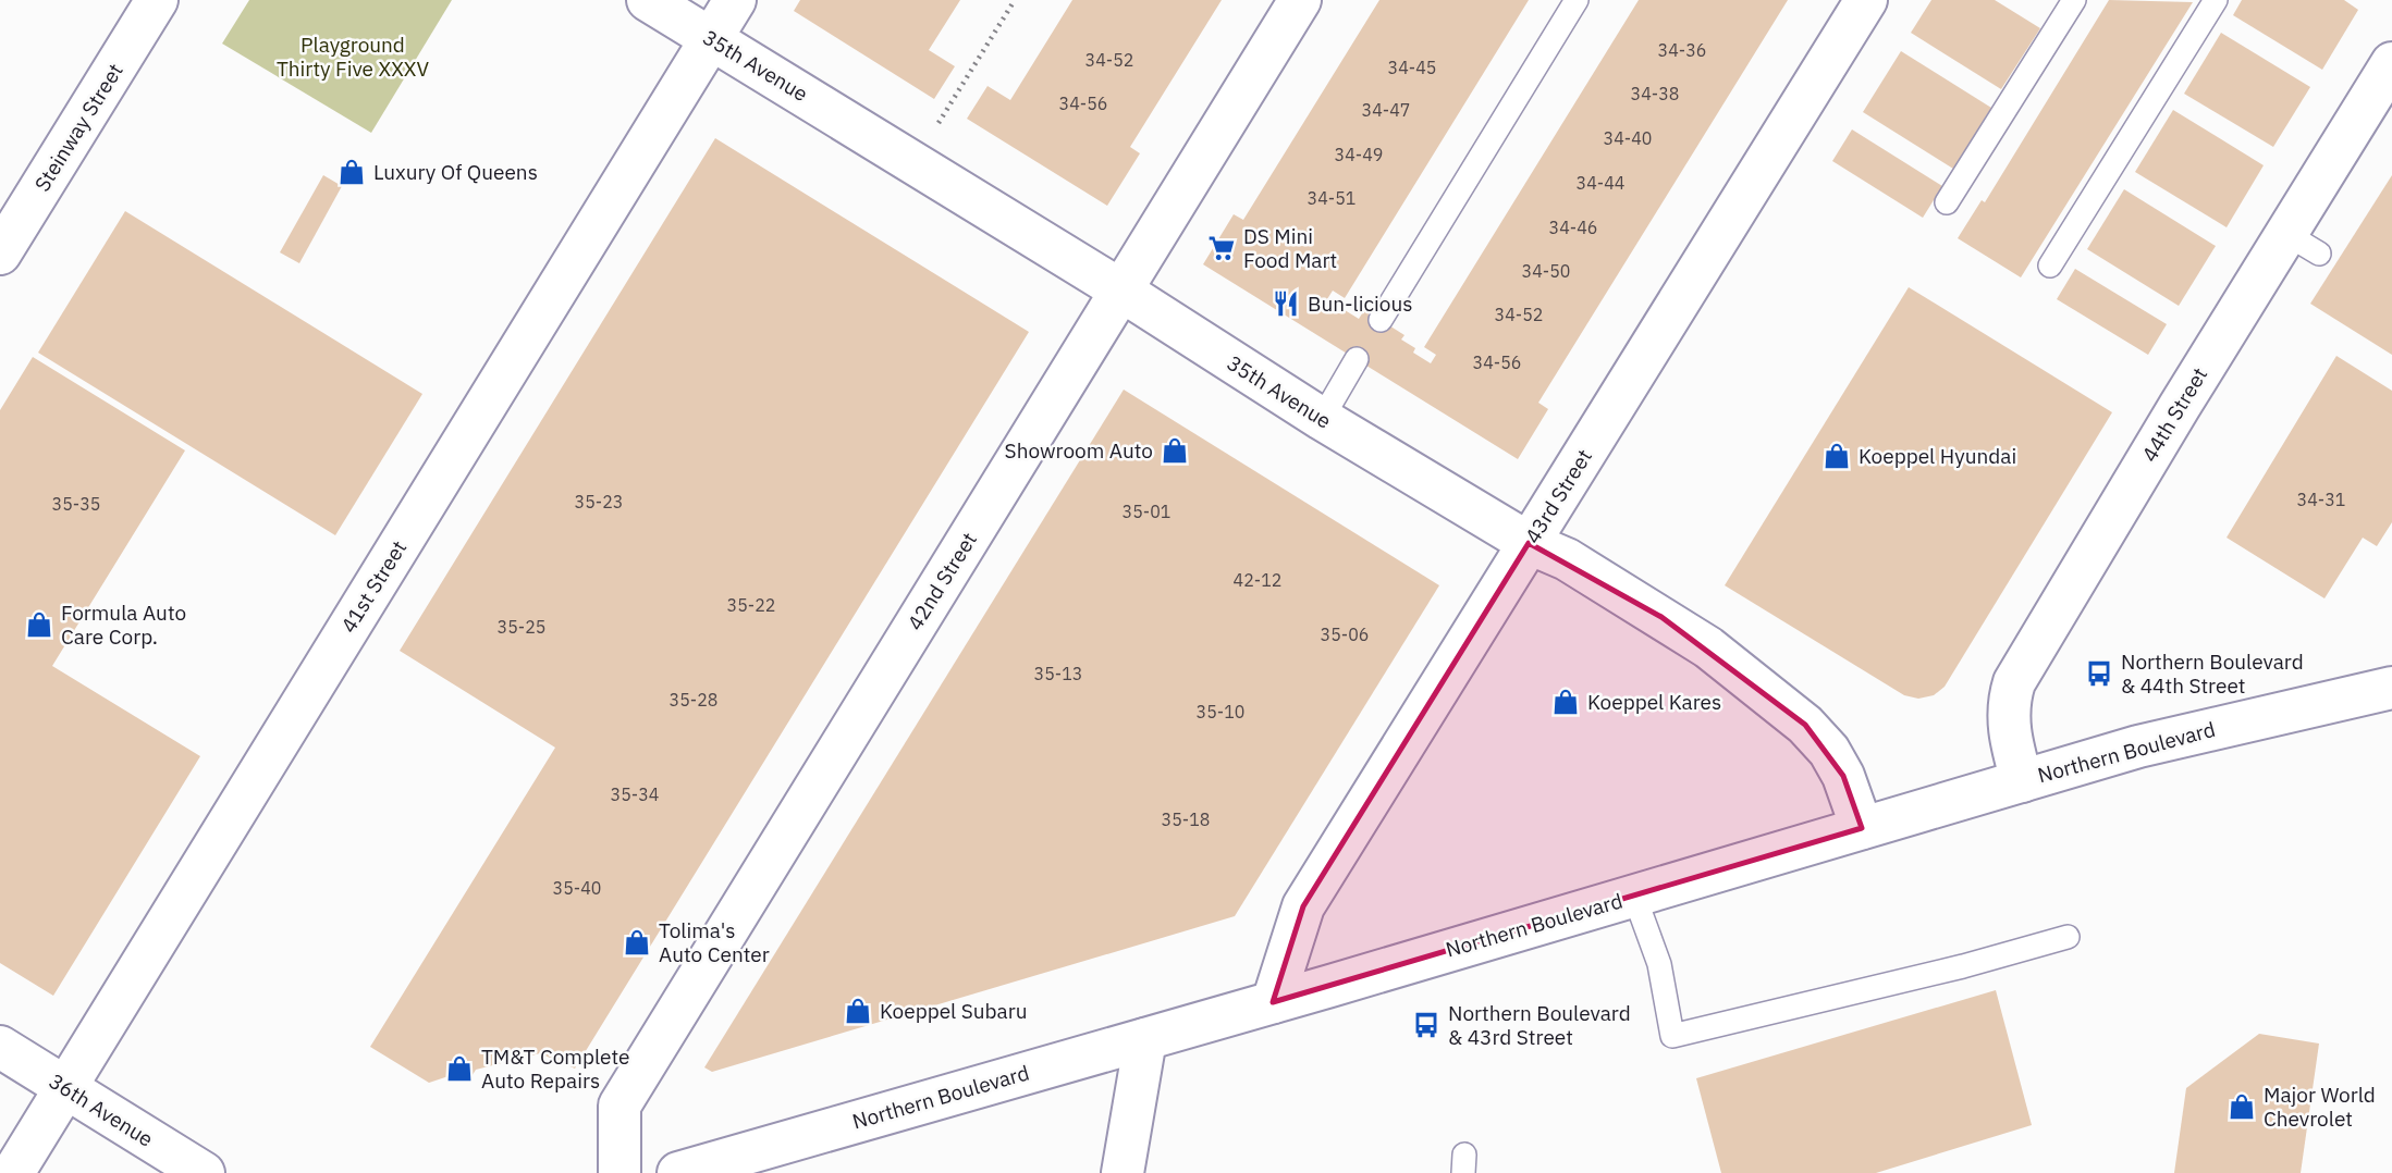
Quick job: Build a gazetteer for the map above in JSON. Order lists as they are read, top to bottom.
{
  "streets": {
    "street": [
      "35th Avenue",
      "Steinway Street",
      "44th Street",
      "43rd Street",
      "42nd Street",
      "41st Street",
      "Northern Boulevard",
      "36th Avenue"
    ]
  },
  "crossings": [
    ["35th Avenue", "43rd Street"],
    ["35th Avenue", "42nd Street"],
    ["35th Avenue", "41st Street"],
    ["35th Avenue", "Northern Boulevard"],
    ["44th Street", "Northern Boulevard"],
    ["43rd Street", "Northern Boulevard"],
    ["41st Street", "36th Avenue"]
  ],
  "parks": ["Playground Thirty Five XXXV"],
  "places": {
    "shop": [
      "Luxury Of Queens",
      "Showroom Auto",
      "Koeppel Hyundai",
      "Formula Auto Care Corp.",
      "Koeppel Kares",
      "Tolima's Auto Center",
      "Koeppel Subaru",
      "TM&T Complete Auto Repairs",
      "Major World Chevrolet"
    ],
    "supermarket": ["DS Mini Food Mart"],
    "restaurant": ["Bun-licious"],
    "bus stop": ["Northern Boulevard & 44th Street", "Northern Boulevard & 43rd Street"]
  },
  "house_numbers": [
    "34-36",
    "34-52",
    "34-45",
    "34-38",
    "34-56",
    "34-47",
    "34-40",
    "34-49",
    "34-44",
    "34-51",
    "34-46",
    "34-50",
    "34-52",
    "34-56",
    "34-31",
    "35-23",
    "35-35",
    "35-01",
    "42-12",
    "35-22",
    "35-25",
    "35-06",
    "35-13",
    "35-28",
    "35-10",
    "35-34",
    "35-18",
    "35-40"
  ]
}
